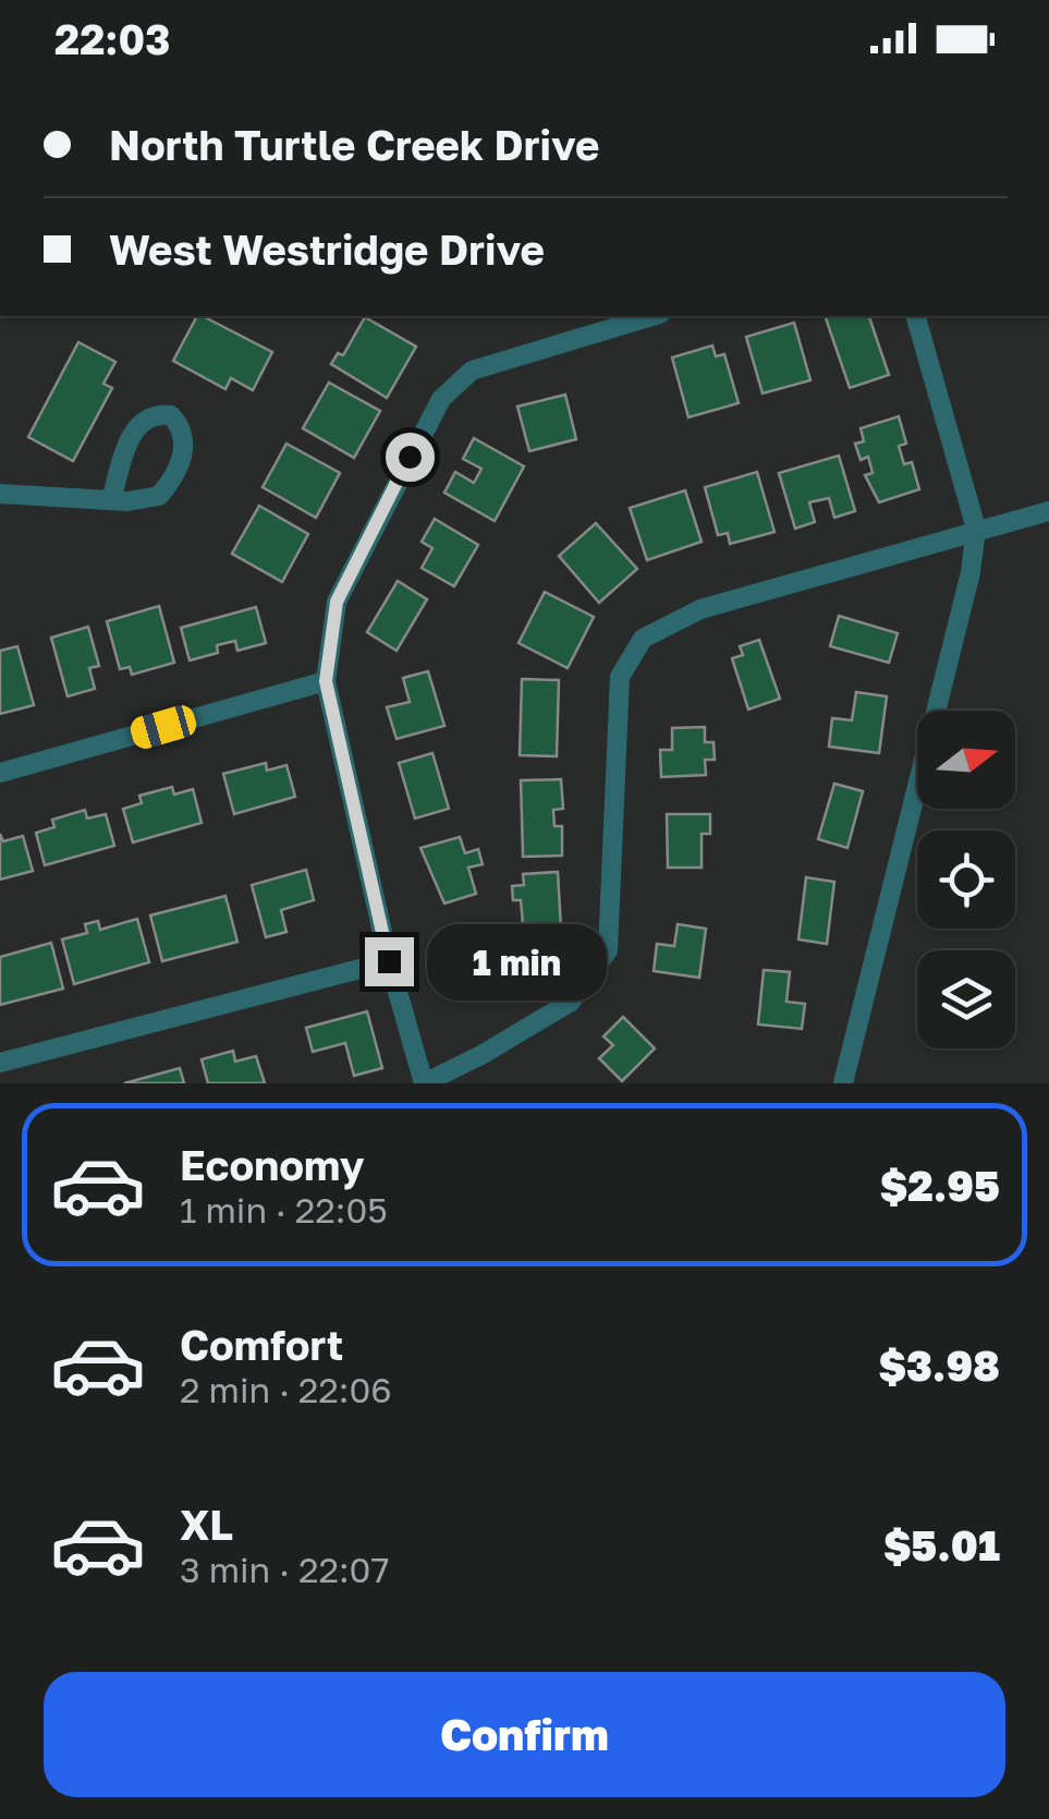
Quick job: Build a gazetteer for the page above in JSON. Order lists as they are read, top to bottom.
{
  "north": "right",
  "page": {
    "status": "22:03",
    "banner": ["North Turtle Creek Drive", "West Westridge Drive"],
    "bubble": "1 min",
    "list": [
      {
        "name": "Economy",
        "note": "1 min · 22:05",
        "value": "$2.95"
      },
      {
        "name": "Comfort",
        "note": "2 min · 22:06",
        "value": "$3.98"
      },
      {
        "name": "XL",
        "note": "3 min · 22:07",
        "value": "$5.01"
      }
    ],
    "buttons": "Confirm"
  }
}
